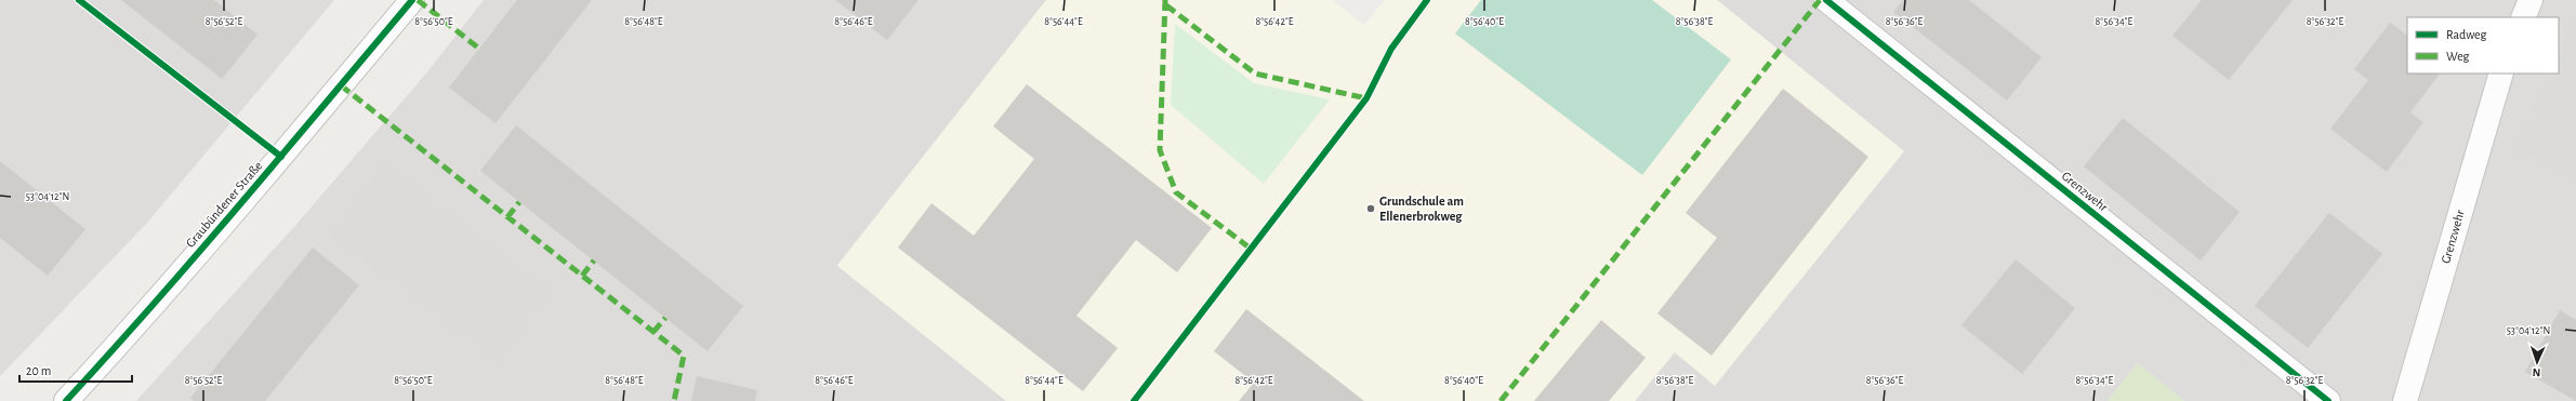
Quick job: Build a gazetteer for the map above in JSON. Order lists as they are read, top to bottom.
{
  "streets": {
    "street": ["Grenzwehr", "Graubündener Straße"]
  },
  "places": ["Grundschule am Ellenerbrokweg"],
  "legend": ["Radweg", "Weg"],
  "scale_bar": "20 m",
  "north": "bottom",
  "coordinates": [
    "8°56'52\"E",
    "8°56'50\"E",
    "8°56'48\"E",
    "8°56'46\"E",
    "8°56'44\"E",
    "8°56'42\"E",
    "8°56'40\"E",
    "8°56'38\"E",
    "8°56'36\"E",
    "8°56'34\"E",
    "8°56'32\"E",
    "53°04'12\"N"
  ]
}
